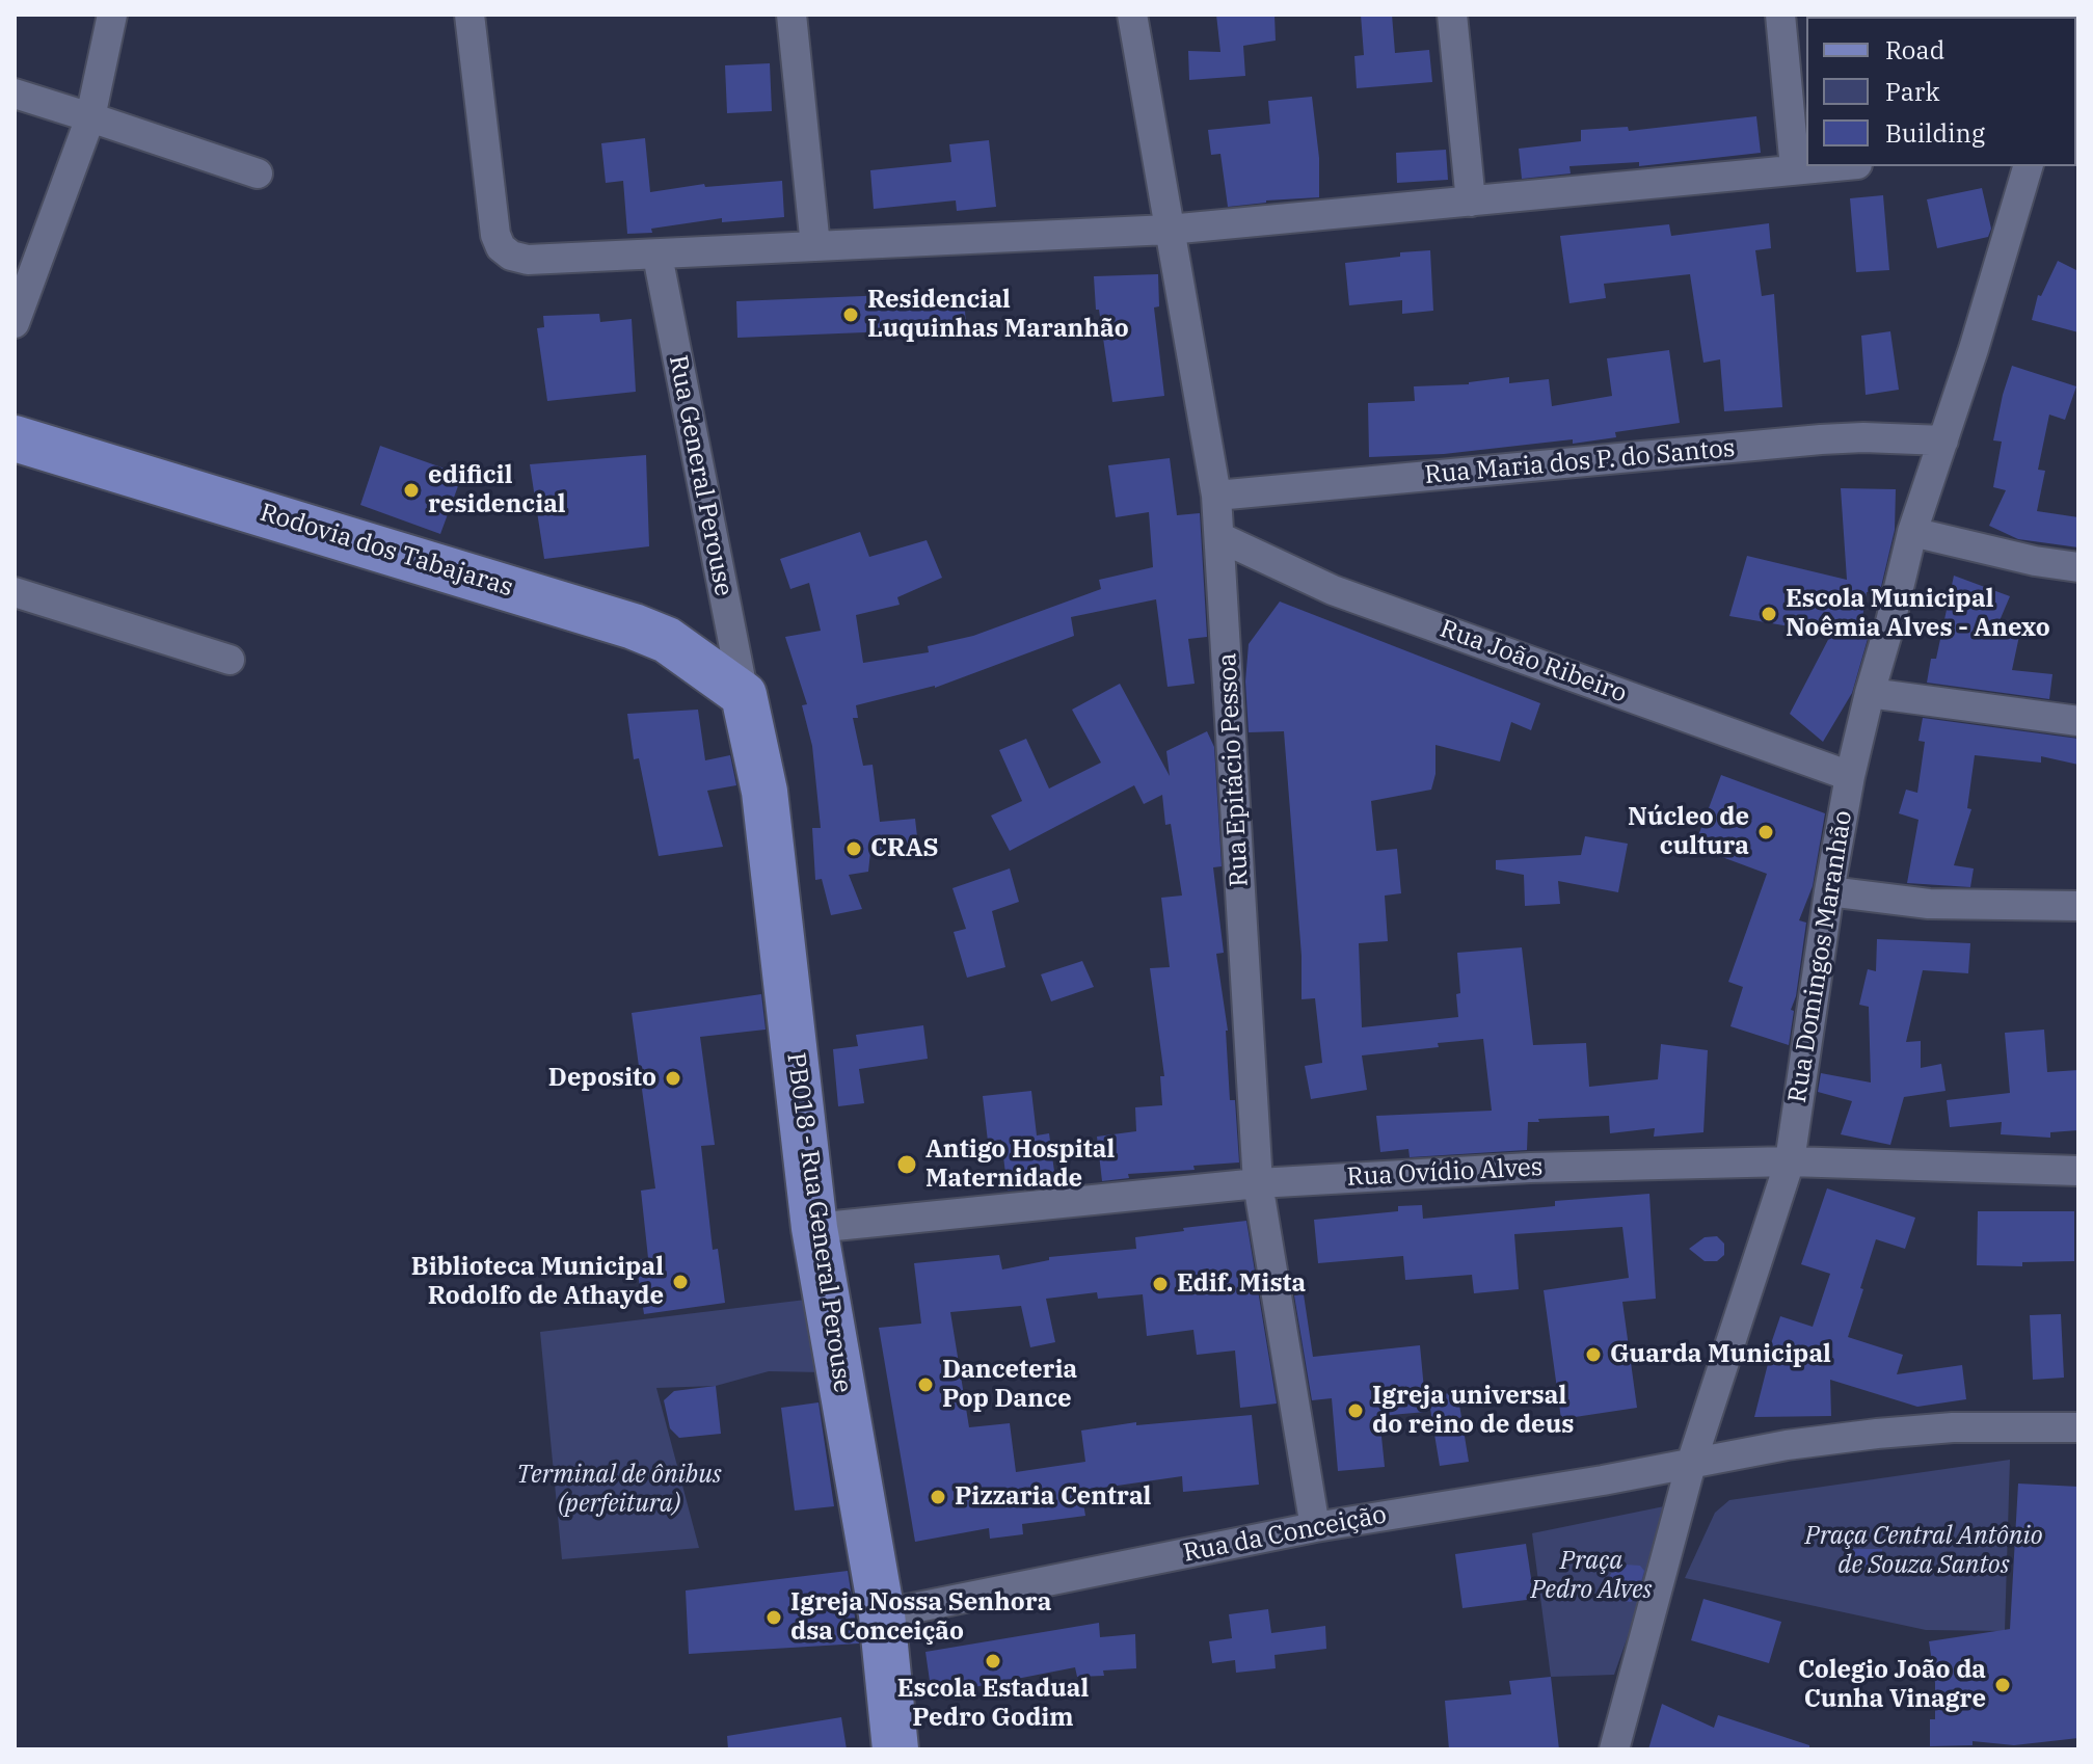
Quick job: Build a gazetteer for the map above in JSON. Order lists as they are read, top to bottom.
{
  "streets": {
    "main road": ["Rodovia dos Tabajaras", "PB018 - Rua General Perouse"],
    "street": [
      "Rua Maria dos P. do Santos",
      "Rua General Perouse",
      "Rua João Ribeiro",
      "Rua Epitácio Pessoa",
      "Rua Domingos Maranhão",
      "Rua Ovídio Alves",
      "Rua da Conceição"
    ]
  },
  "crossings": [
    ["Rua Maria dos P. do Santos", "Rua Epitácio Pessoa"],
    ["Rua Maria dos P. do Santos", "Rua Domingos Maranhão"],
    ["Rua General Perouse", "Rodovia dos Tabajaras"],
    ["Rua General Perouse", "PB018 - Rua General Perouse"],
    ["Rodovia dos Tabajaras", "PB018 - Rua General Perouse"],
    ["Rua João Ribeiro", "Rua Epitácio Pessoa"],
    ["Rua João Ribeiro", "Rua Domingos Maranhão"],
    ["Rua Epitácio Pessoa", "Rua Ovídio Alves"],
    ["Rua Epitácio Pessoa", "Rua da Conceição"],
    ["Rua Domingos Maranhão", "Rua Ovídio Alves"],
    ["Rua Domingos Maranhão", "Rua da Conceição"],
    ["Rua Ovídio Alves", "PB018 - Rua General Perouse"],
    ["PB018 - Rua General Perouse", "Rua da Conceição"]
  ],
  "parks": ["Terminal de ônibus (perfeitura)", "Praça Central Antônio de Souza Santos", "Praça Pedro Alves"],
  "places": [
    "Residencial Luquinhas Maranhão",
    "edificil residencial",
    "Escola Municipal Noêmia Alves - Anexo",
    "Núcleo de cultura",
    "CRAS",
    "Deposito",
    "Antigo Hospital Maternidade",
    "Biblioteca Municipal Rodolfo de Athayde",
    "Edif. Mista",
    "Guarda Municipal",
    "Danceteria Pop Dance",
    "Igreja universal do reino de deus",
    "Pizzaria Central",
    "Igreja Nossa Senhora dsa Conceição",
    "Escola Estadual Pedro Godim",
    "Colegio João da Cunha Vinagre"
  ],
  "legend": ["Road", "Park", "Building"]
}
